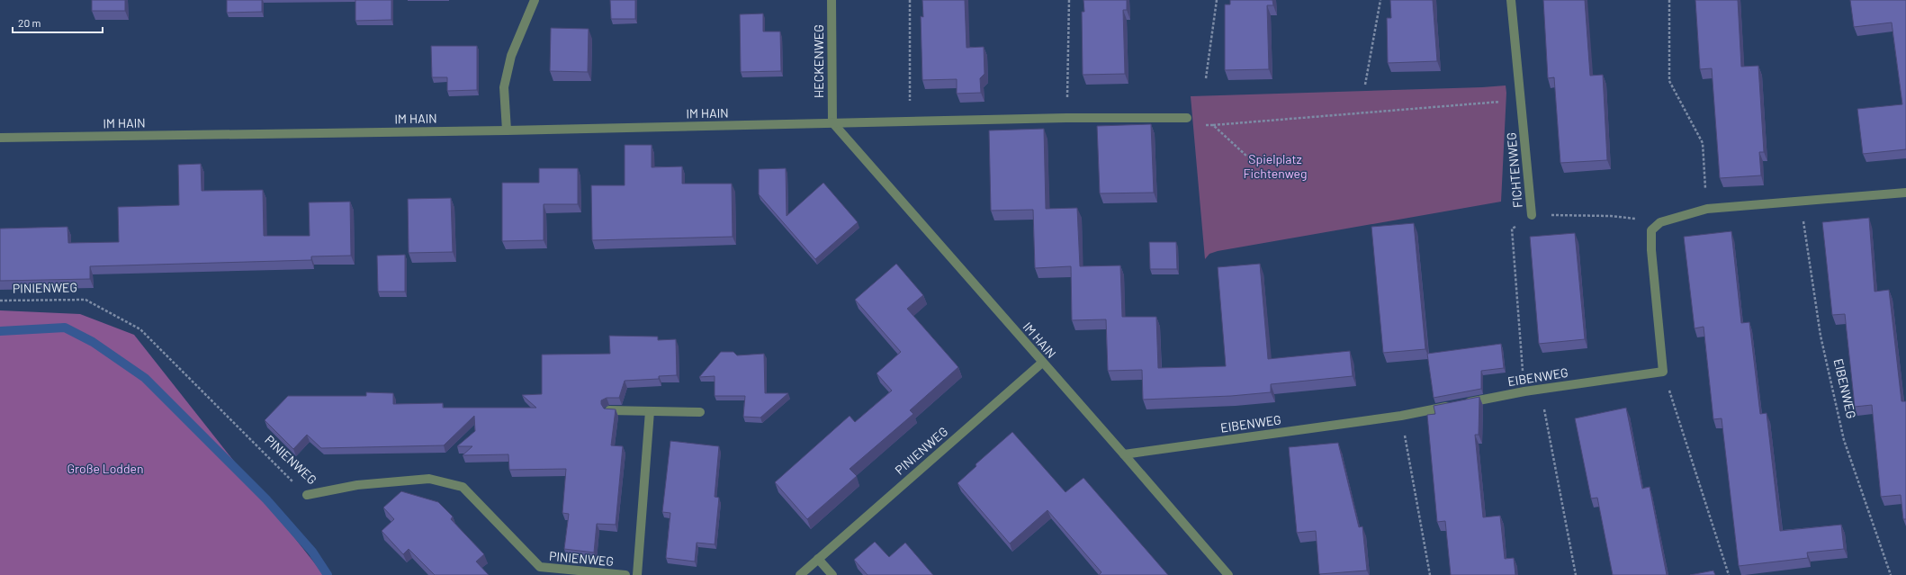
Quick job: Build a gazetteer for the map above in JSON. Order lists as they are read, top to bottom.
{
  "streets": {
    "street": [
      "HECKENWEG",
      "IM HAIN",
      "FICHTENWEG",
      "PINIENWEG",
      "EIBENWEG"
    ]
  },
  "crossings": [
    ["HECKENWEG", "IM HAIN"],
    ["IM HAIN", "PINIENWEG"],
    ["IM HAIN", "EIBENWEG"],
    ["FICHTENWEG", "EIBENWEG"]
  ],
  "parks": ["Spielplatz Fichtenweg", "Große Lodden"],
  "scale_bar": "20 m"
}
